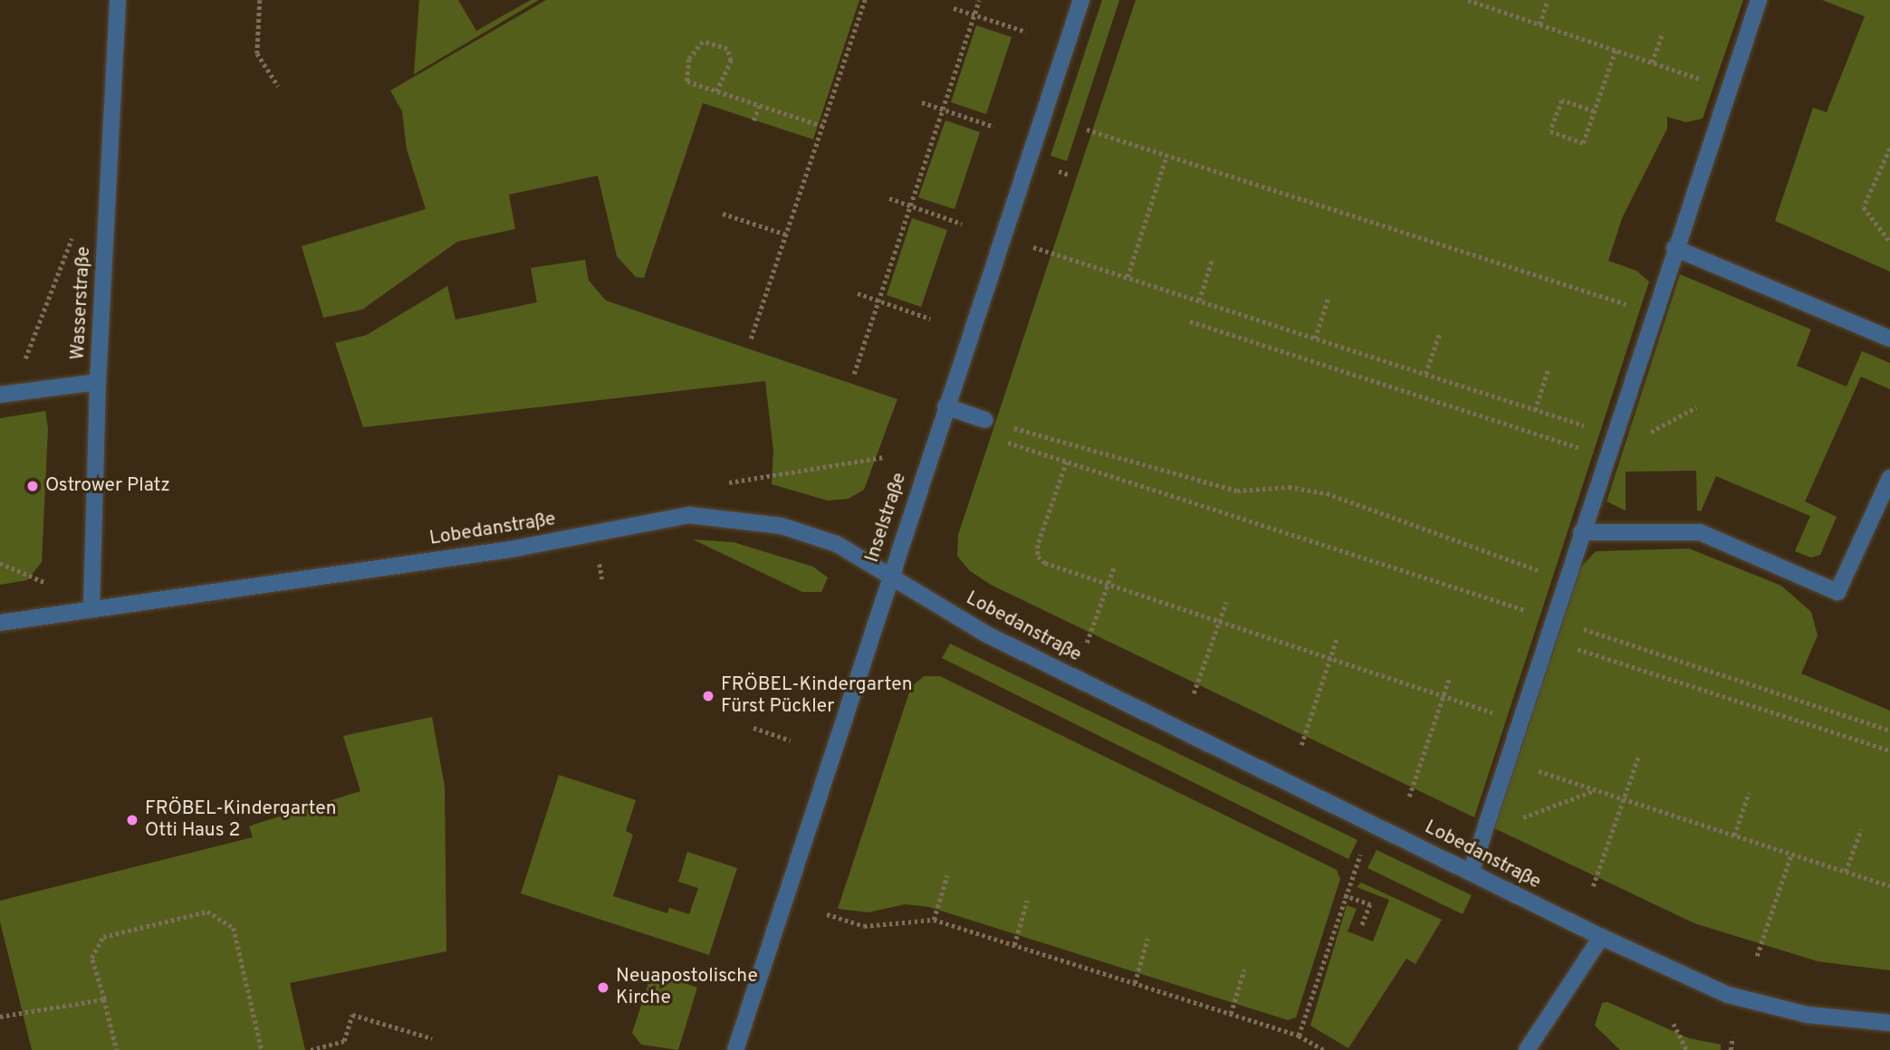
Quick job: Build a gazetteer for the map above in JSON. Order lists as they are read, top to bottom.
{
  "streets": {
    "street": ["Wasserstraße", "Inselstraße", "Lobedanstraße"]
  },
  "crossings": [
    ["Wasserstraße", "Lobedanstraße"],
    ["Inselstraße", "Lobedanstraße"]
  ],
  "places": [
    "Ostrower Platz",
    "FRÖBEL-Kindergarten Fürst Pückler",
    "FRÖBEL-Kindergarten Otti Haus 2",
    "Neuapostolische Kirche"
  ]
}
